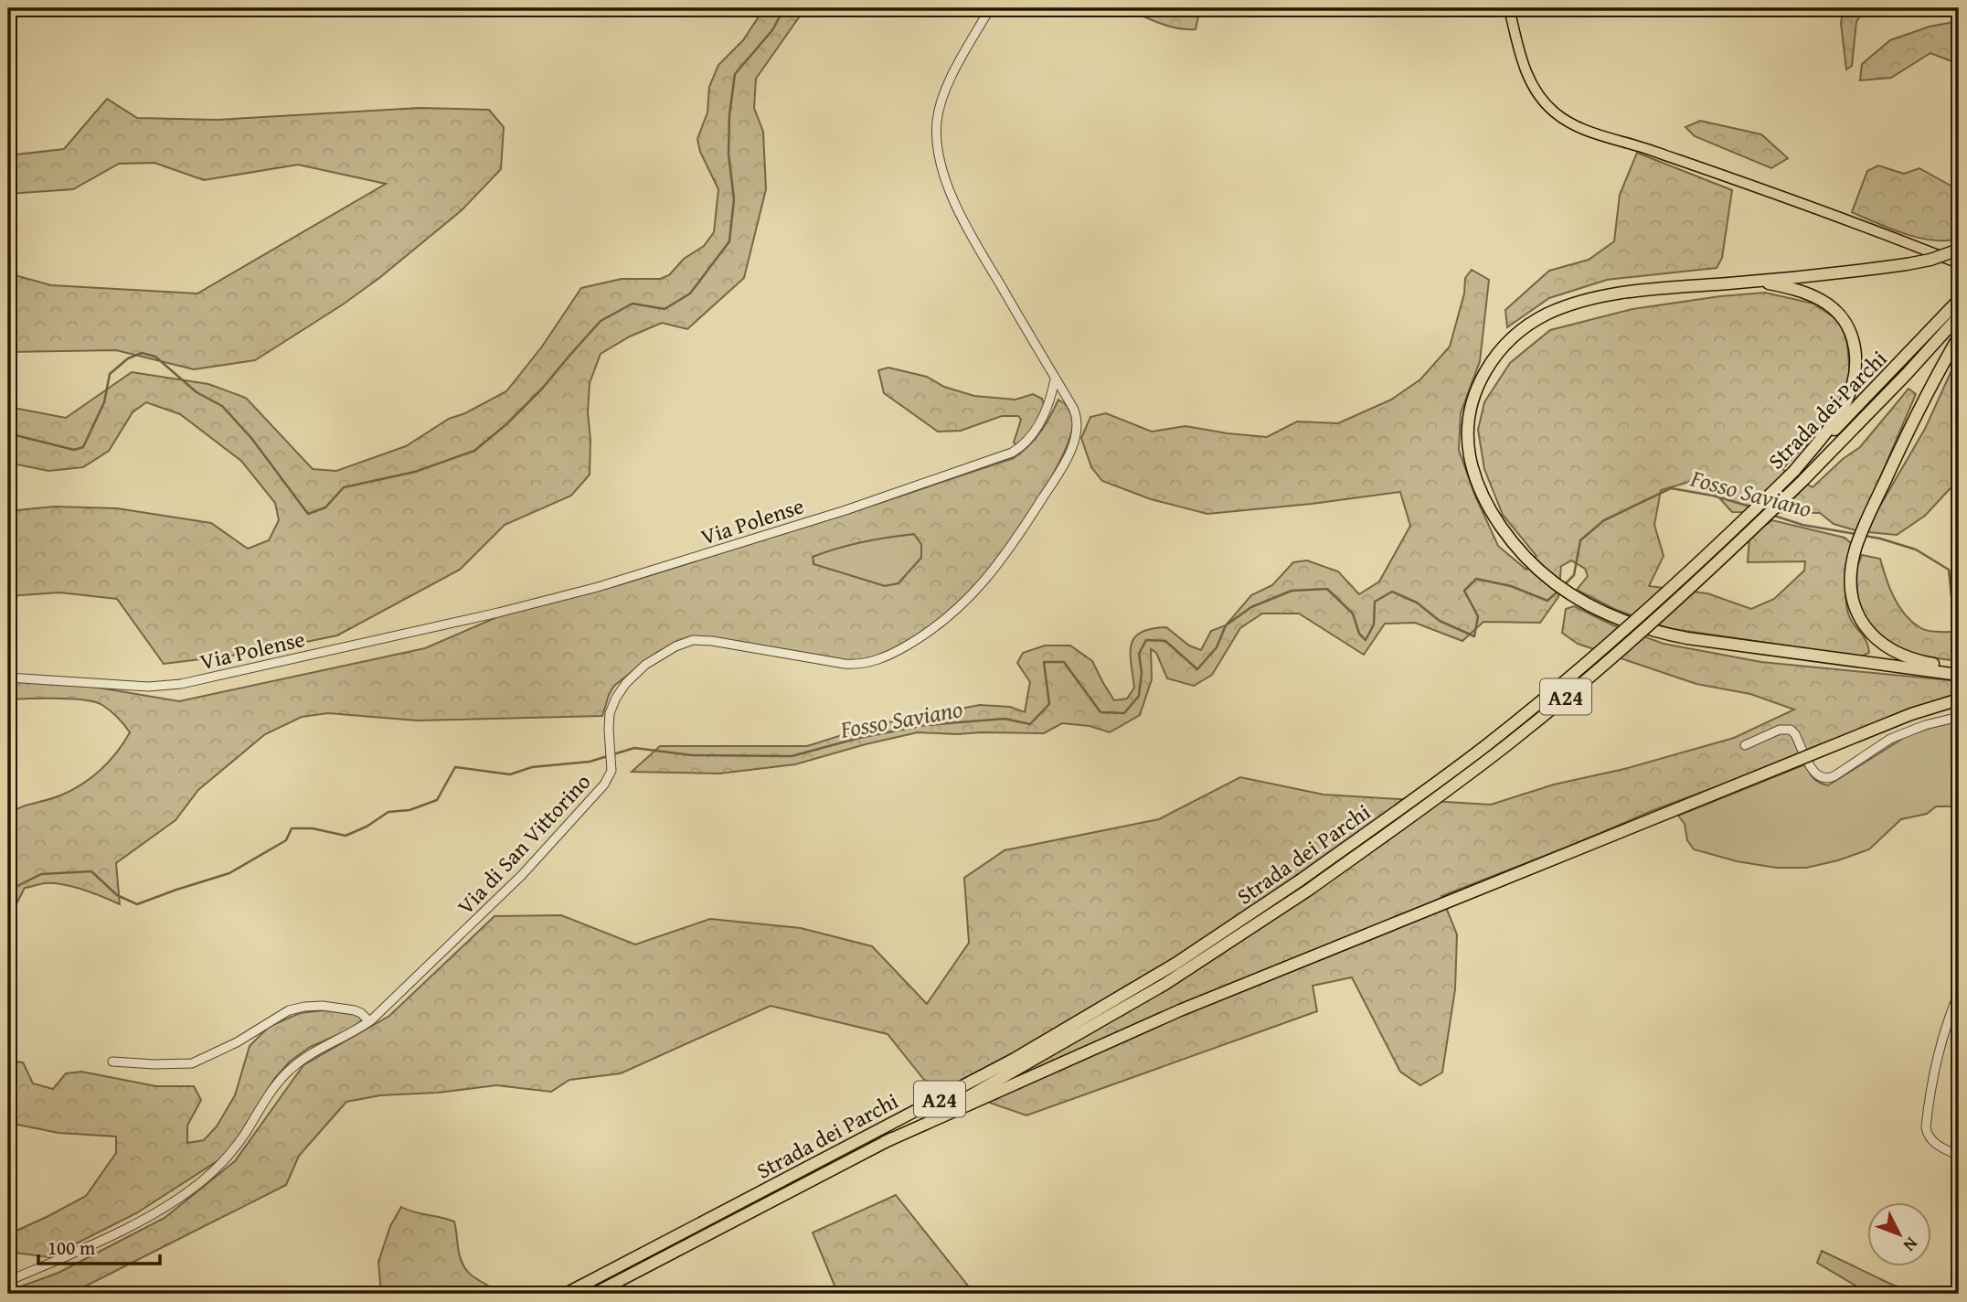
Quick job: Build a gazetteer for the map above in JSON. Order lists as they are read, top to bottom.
{
  "streets": {
    "highway": ["Strada dei Parchi", "A24"],
    "street": ["Via Polense", "Via di San Vittorino"]
  },
  "crossings": [
    ["Via Polense", "Via di San Vittorino"]
  ],
  "water": ["Fosso Saviano"],
  "scale_bar": "100 m",
  "north": "bottom right"
}
